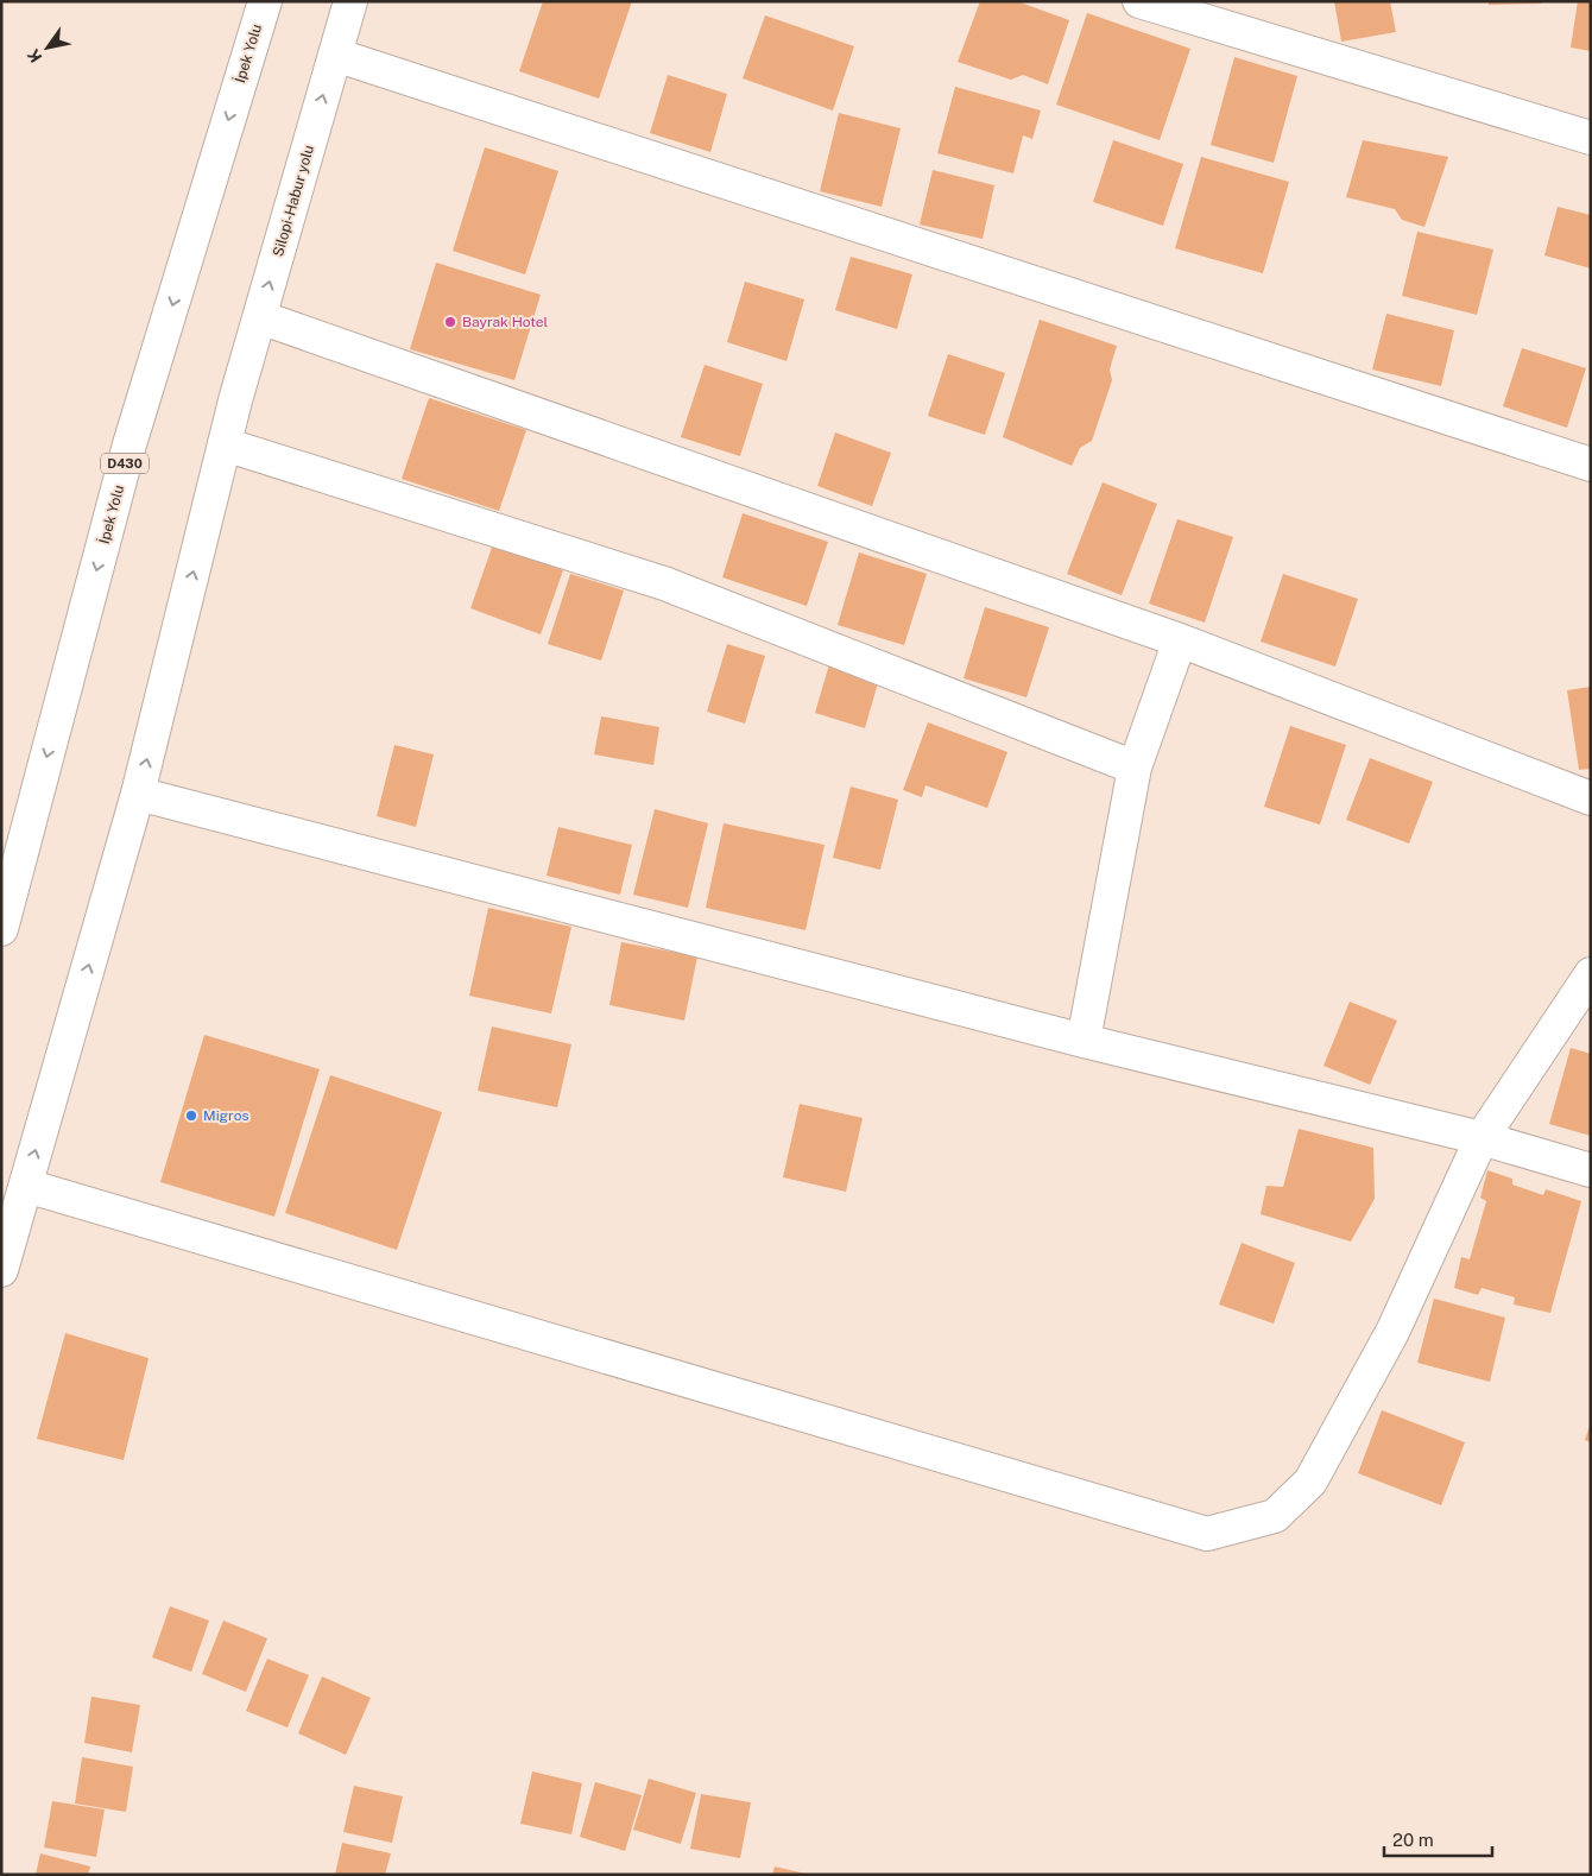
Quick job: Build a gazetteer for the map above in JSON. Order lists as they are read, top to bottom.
{
  "streets": {
    "main road": ["İpek Yolu", "Silopi-Habur yolu", "D430"]
  },
  "one_way": ["İpek Yolu", "Silopi-Habur yolu"],
  "places": ["Bayrak Hotel", "Migros"],
  "scale_bar": "20 m",
  "north": "bottom left"
}
